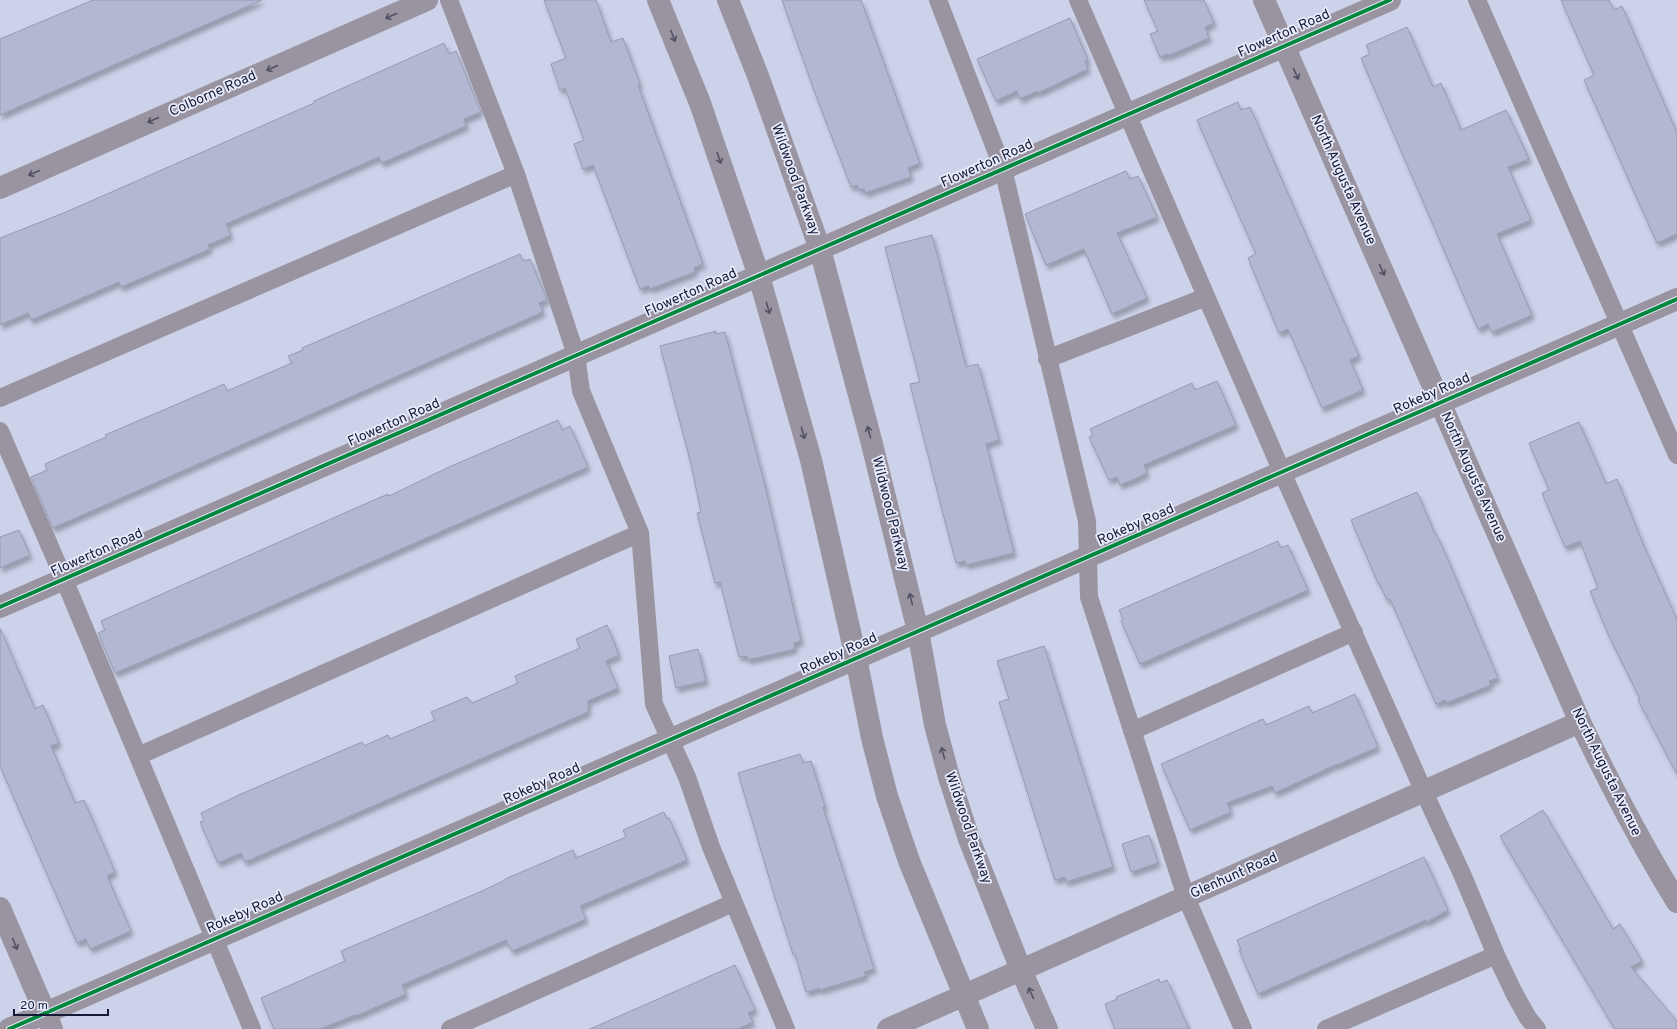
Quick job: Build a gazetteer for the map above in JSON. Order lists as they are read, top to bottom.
{
  "streets": {
    "street": [
      "Flowerton Road",
      "Colborne Road",
      "Wildwood Parkway",
      "North Augusta Avenue",
      "Rokeby Road",
      "Glenhunt Road"
    ]
  },
  "crossings": [
    ["Flowerton Road", "Wildwood Parkway"],
    ["Flowerton Road", "North Augusta Avenue"],
    ["Wildwood Parkway", "Rokeby Road"],
    ["Wildwood Parkway", "Glenhunt Road"],
    ["North Augusta Avenue", "Rokeby Road"],
    ["North Augusta Avenue", "Glenhunt Road"]
  ],
  "one_way": ["Colborne Road", "North Augusta Avenue"],
  "scale_bar": "20 m"
}
